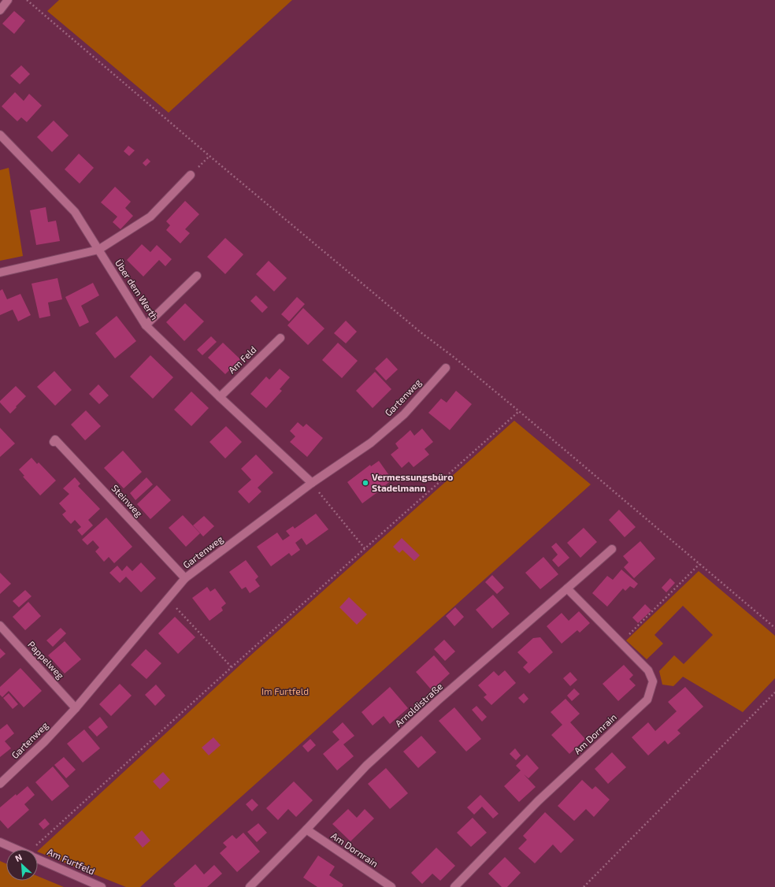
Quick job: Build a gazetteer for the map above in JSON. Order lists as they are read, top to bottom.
{
  "streets": {
    "street": [
      "Über dem Werth",
      "Am Feld",
      "Gartenweg",
      "Steinweg",
      "Pappelweg",
      "Arnoldistraße",
      "Am Dornrain",
      "Am Furtfeld"
    ]
  },
  "crossings": [
    ["Über dem Werth", "Am Feld"],
    ["Über dem Werth", "Gartenweg"],
    ["Gartenweg", "Steinweg"],
    ["Gartenweg", "Pappelweg"],
    ["Arnoldistraße", "Am Dornrain"]
  ],
  "parks": ["Im Furtfeld"],
  "places": ["Vermessungsbüro Stadelmann"],
  "north": "top left"
}
